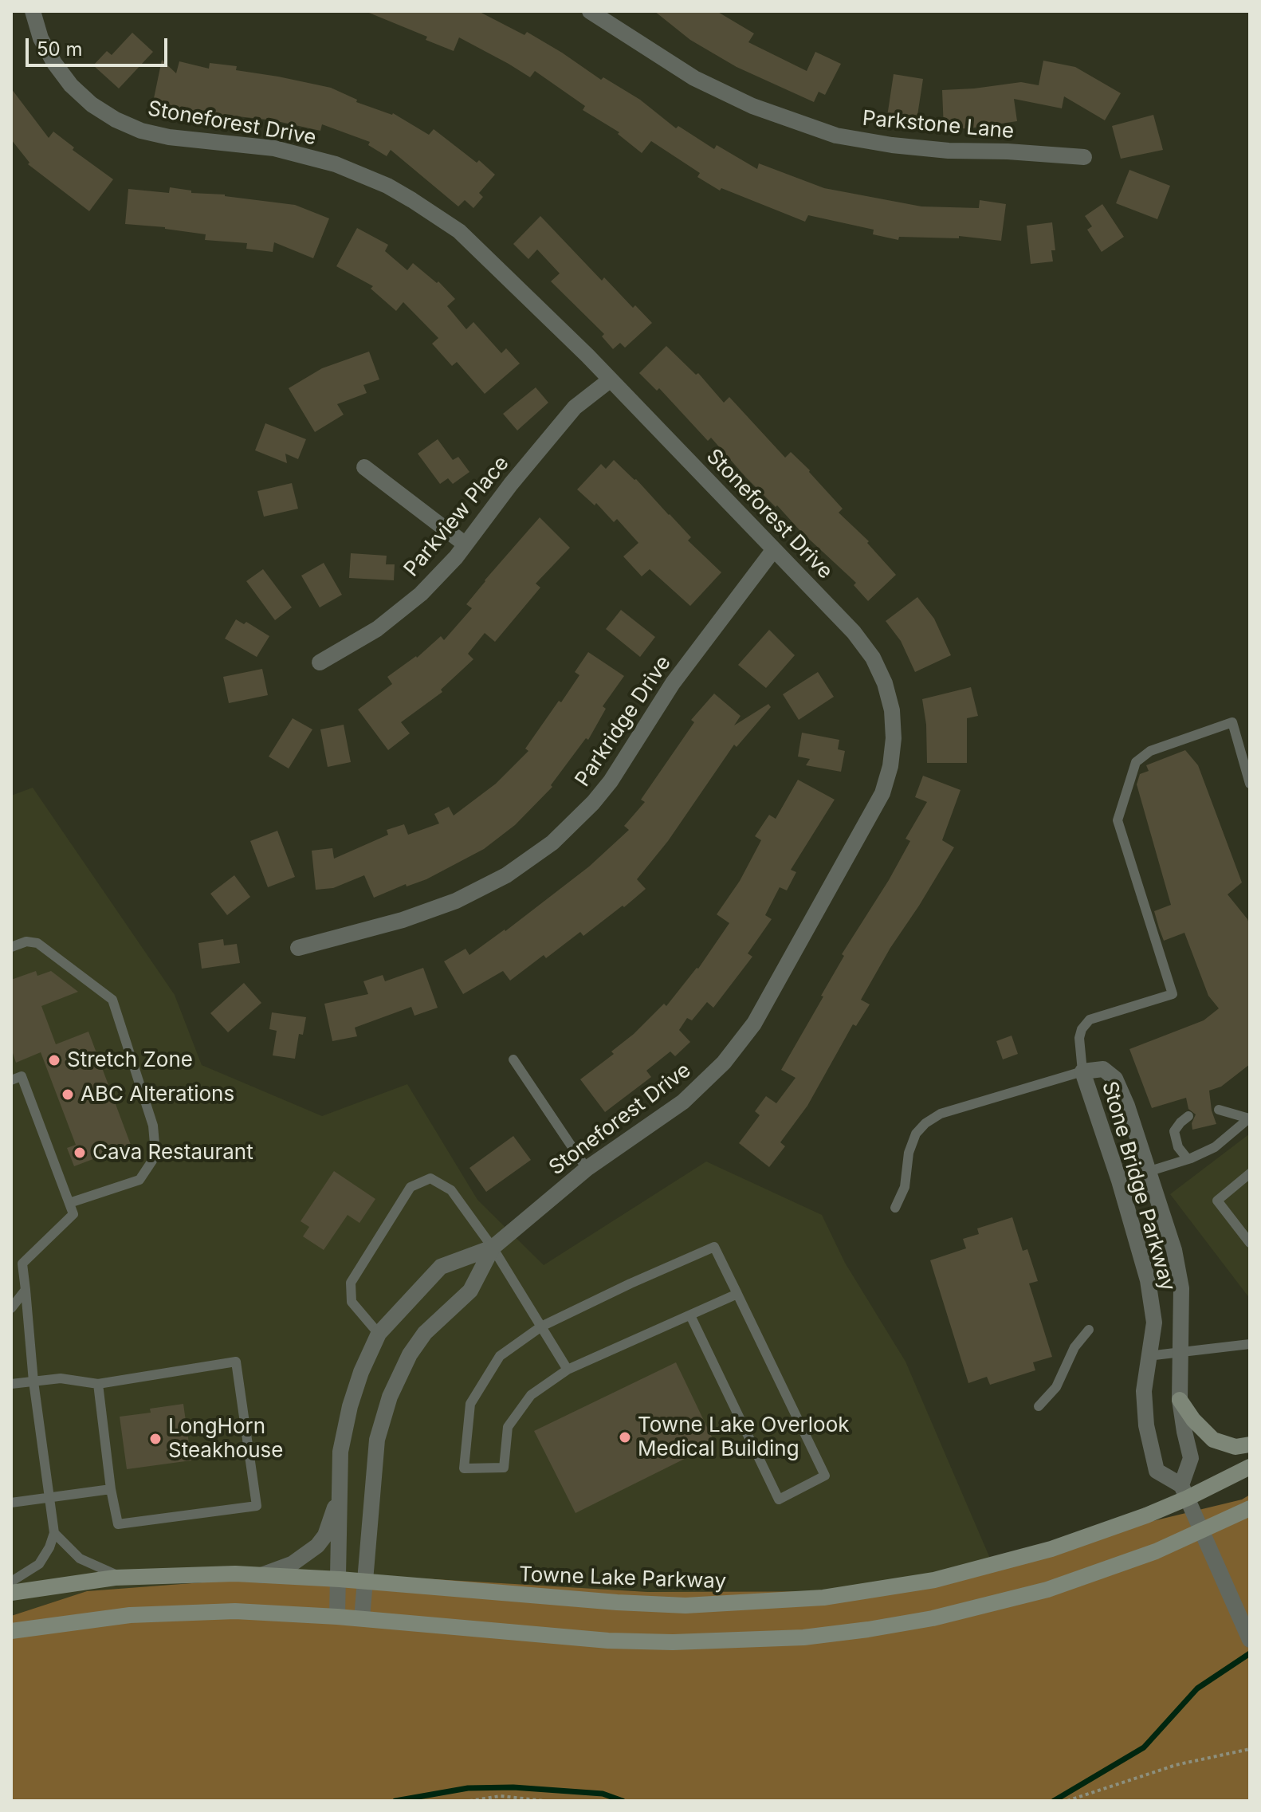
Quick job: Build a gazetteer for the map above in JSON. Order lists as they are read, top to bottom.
{
  "streets": {
    "main road": ["Towne Lake Parkway"],
    "street": [
      "Stoneforest Drive",
      "Parkstone Lane",
      "Parkview Place",
      "Parkridge Drive",
      "Stone Bridge Parkway"
    ]
  },
  "crossings": [
    ["Stoneforest Drive", "Parkview Place"],
    ["Stoneforest Drive", "Parkridge Drive"],
    ["Stoneforest Drive", "Towne Lake Parkway"],
    ["Stone Bridge Parkway", "Towne Lake Parkway"]
  ],
  "places": [
    "Stretch Zone",
    "ABC Alterations",
    "Cava Restaurant",
    "Towne Lake Overlook Medical Building",
    "LongHorn Steakhouse"
  ],
  "scale_bar": "50 m"
}
